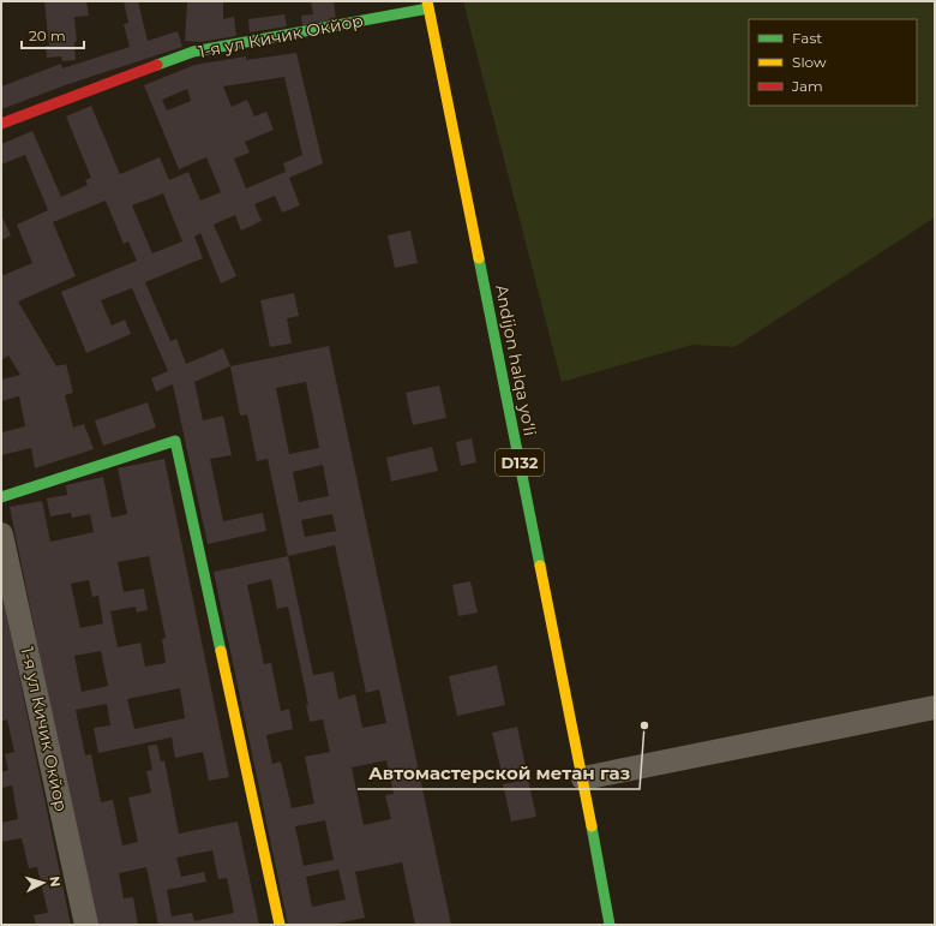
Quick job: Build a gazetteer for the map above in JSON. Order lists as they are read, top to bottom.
{
  "streets": {
    "main road": ["1-я ул Кичик Окйор", "Andijon halqa yo‘li", "D132"]
  },
  "crossings": [
    ["1-я ул Кичик Окйор", "Andijon halqa yo‘li"]
  ],
  "places": ["Автомастерской метан газ"],
  "legend": ["Fast", "Slow", "Jam"],
  "scale_bar": "20 m",
  "north": "right"
}
